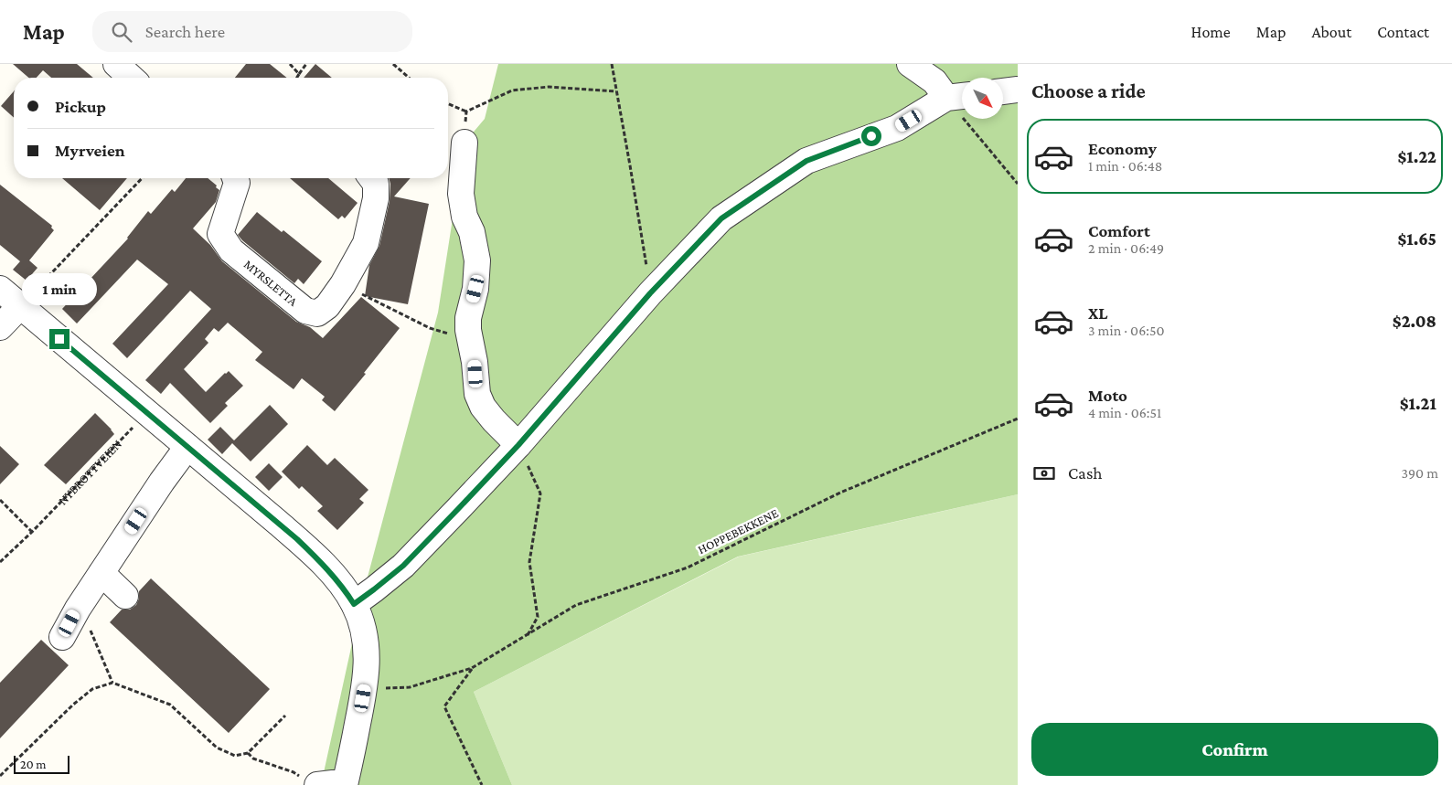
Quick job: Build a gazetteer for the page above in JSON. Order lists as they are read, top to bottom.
{
  "streets": {
    "street": ["MYRSLETTA"],
    "path": ["NYBROTTVEIEN", "HOPPEBEKKENE"]
  },
  "scale_bar": "20 m",
  "north": "bottom right",
  "page": {
    "header": "Map",
    "search": "Search here",
    "nav": [
      "Home",
      "Map",
      "About",
      "Contact"
    ],
    "heading": "Choose a ride",
    "banner": ["Pickup", "Myrveien"],
    "list": [
      {
        "name": "Economy",
        "note": "1 min · 06:48",
        "value": "$1.22"
      },
      {
        "name": "Comfort",
        "note": "2 min · 06:49",
        "value": "$1.65"
      },
      {
        "name": "XL",
        "note": "3 min · 06:50",
        "value": "$2.08"
      },
      {
        "name": "Moto",
        "note": "4 min · 06:51",
        "value": "$1.21"
      }
    ],
    "bubble": "1 min",
    "pay": ["Cash", "390 m"],
    "buttons": "Confirm",
    "scale": "20 m"
  }
}
